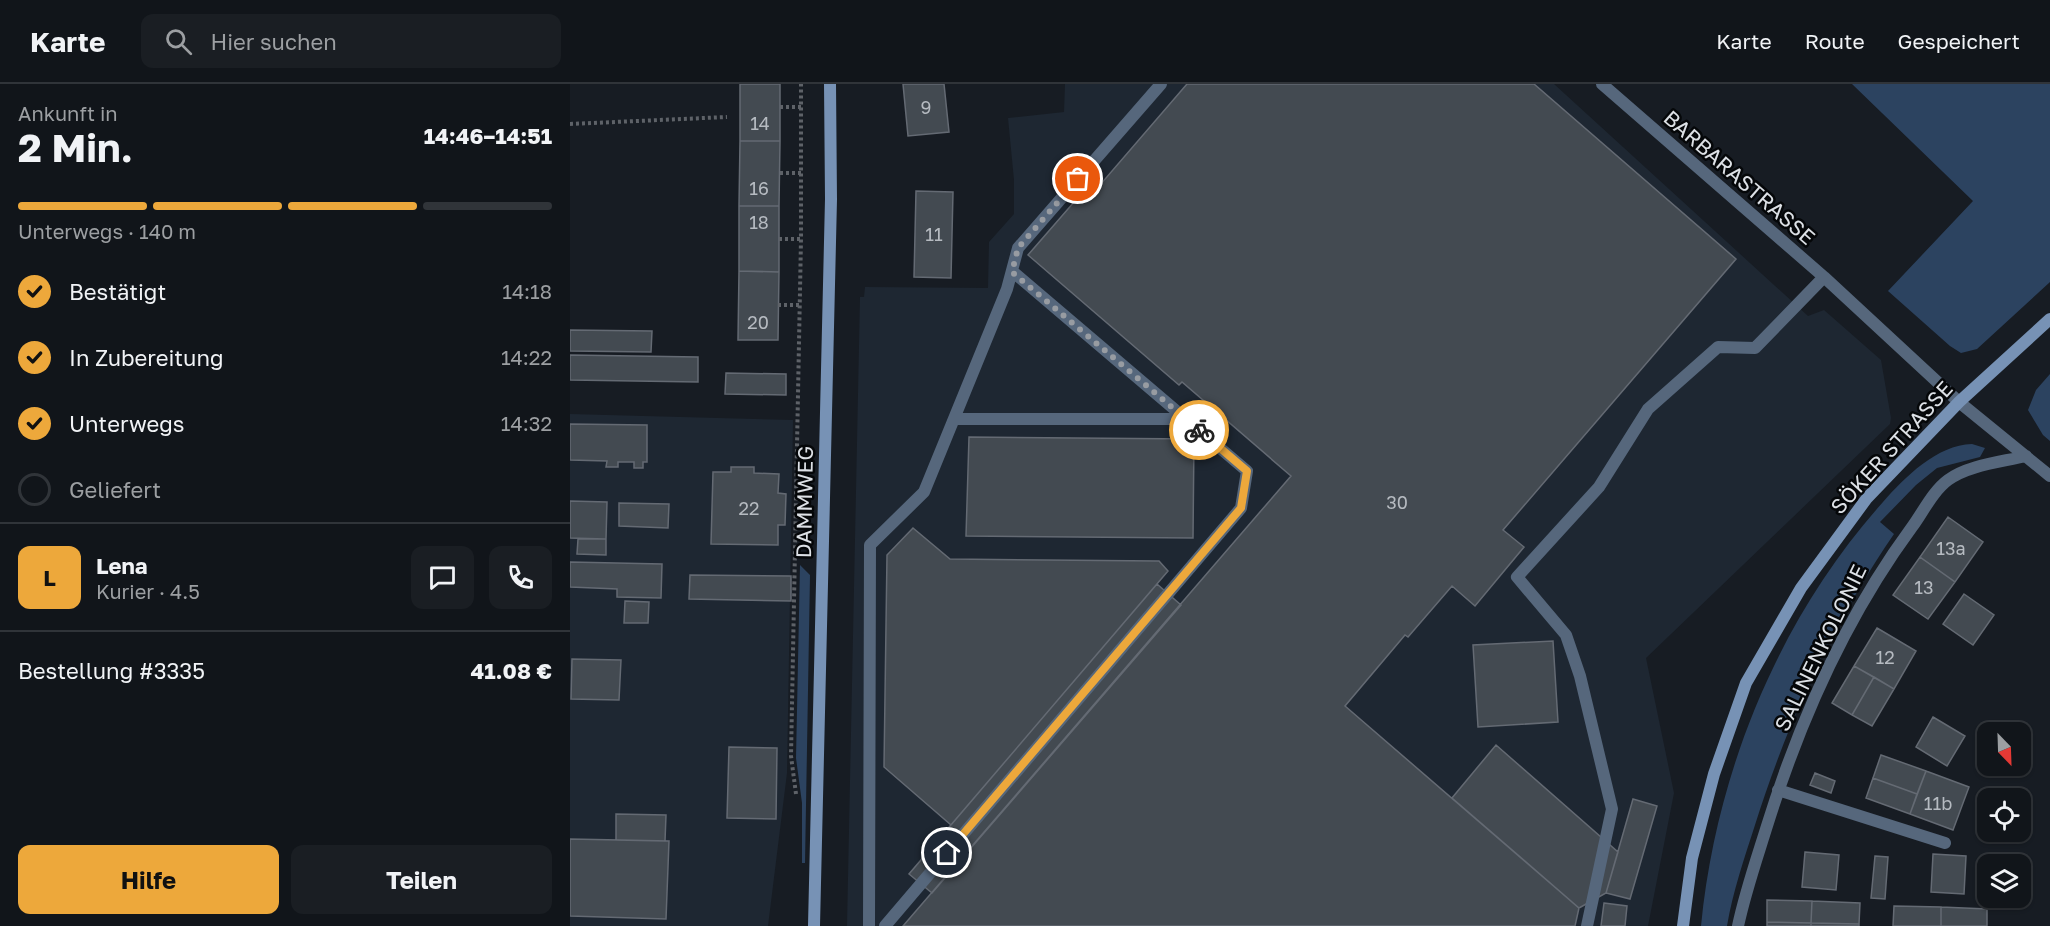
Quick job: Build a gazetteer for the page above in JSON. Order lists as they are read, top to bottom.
{
  "streets": {
    "street": [
      "BARBARASTRASSE",
      "SÖKER STRASSE",
      "DAMMWEG",
      "SALINENKOLONIE"
    ]
  },
  "crossings": [
    ["BARBARASTRASSE", "SÖKER STRASSE"],
    ["BARBARASTRASSE", "SALINENKOLONIE"]
  ],
  "house_numbers": [
    "9",
    "14",
    "16",
    "18",
    "11",
    "20",
    "30",
    "22",
    "13a",
    "13",
    "12",
    "11b"
  ],
  "north": "bottom right",
  "page": {
    "header": "Karte",
    "search": "Hier suchen",
    "nav": ["Karte", "Route", "Gespeichert"],
    "heading": ["2 Min.", "Ankunft in", "14:46–14:51"],
    "panel": [
      "Lena",
      "Kurier · 4.5",
      "Bestellung #3335",
      "41.08 €"
    ],
    "bar": "Unterwegs · 140 m",
    "list": [
      ["Bestätigt", "14:18"],
      ["In Zubereitung", "14:22"],
      ["Unterwegs", "14:32"],
      "Geliefert"
    ],
    "round": "L",
    "buttons": ["Hilfe", "Teilen"]
  }
}
